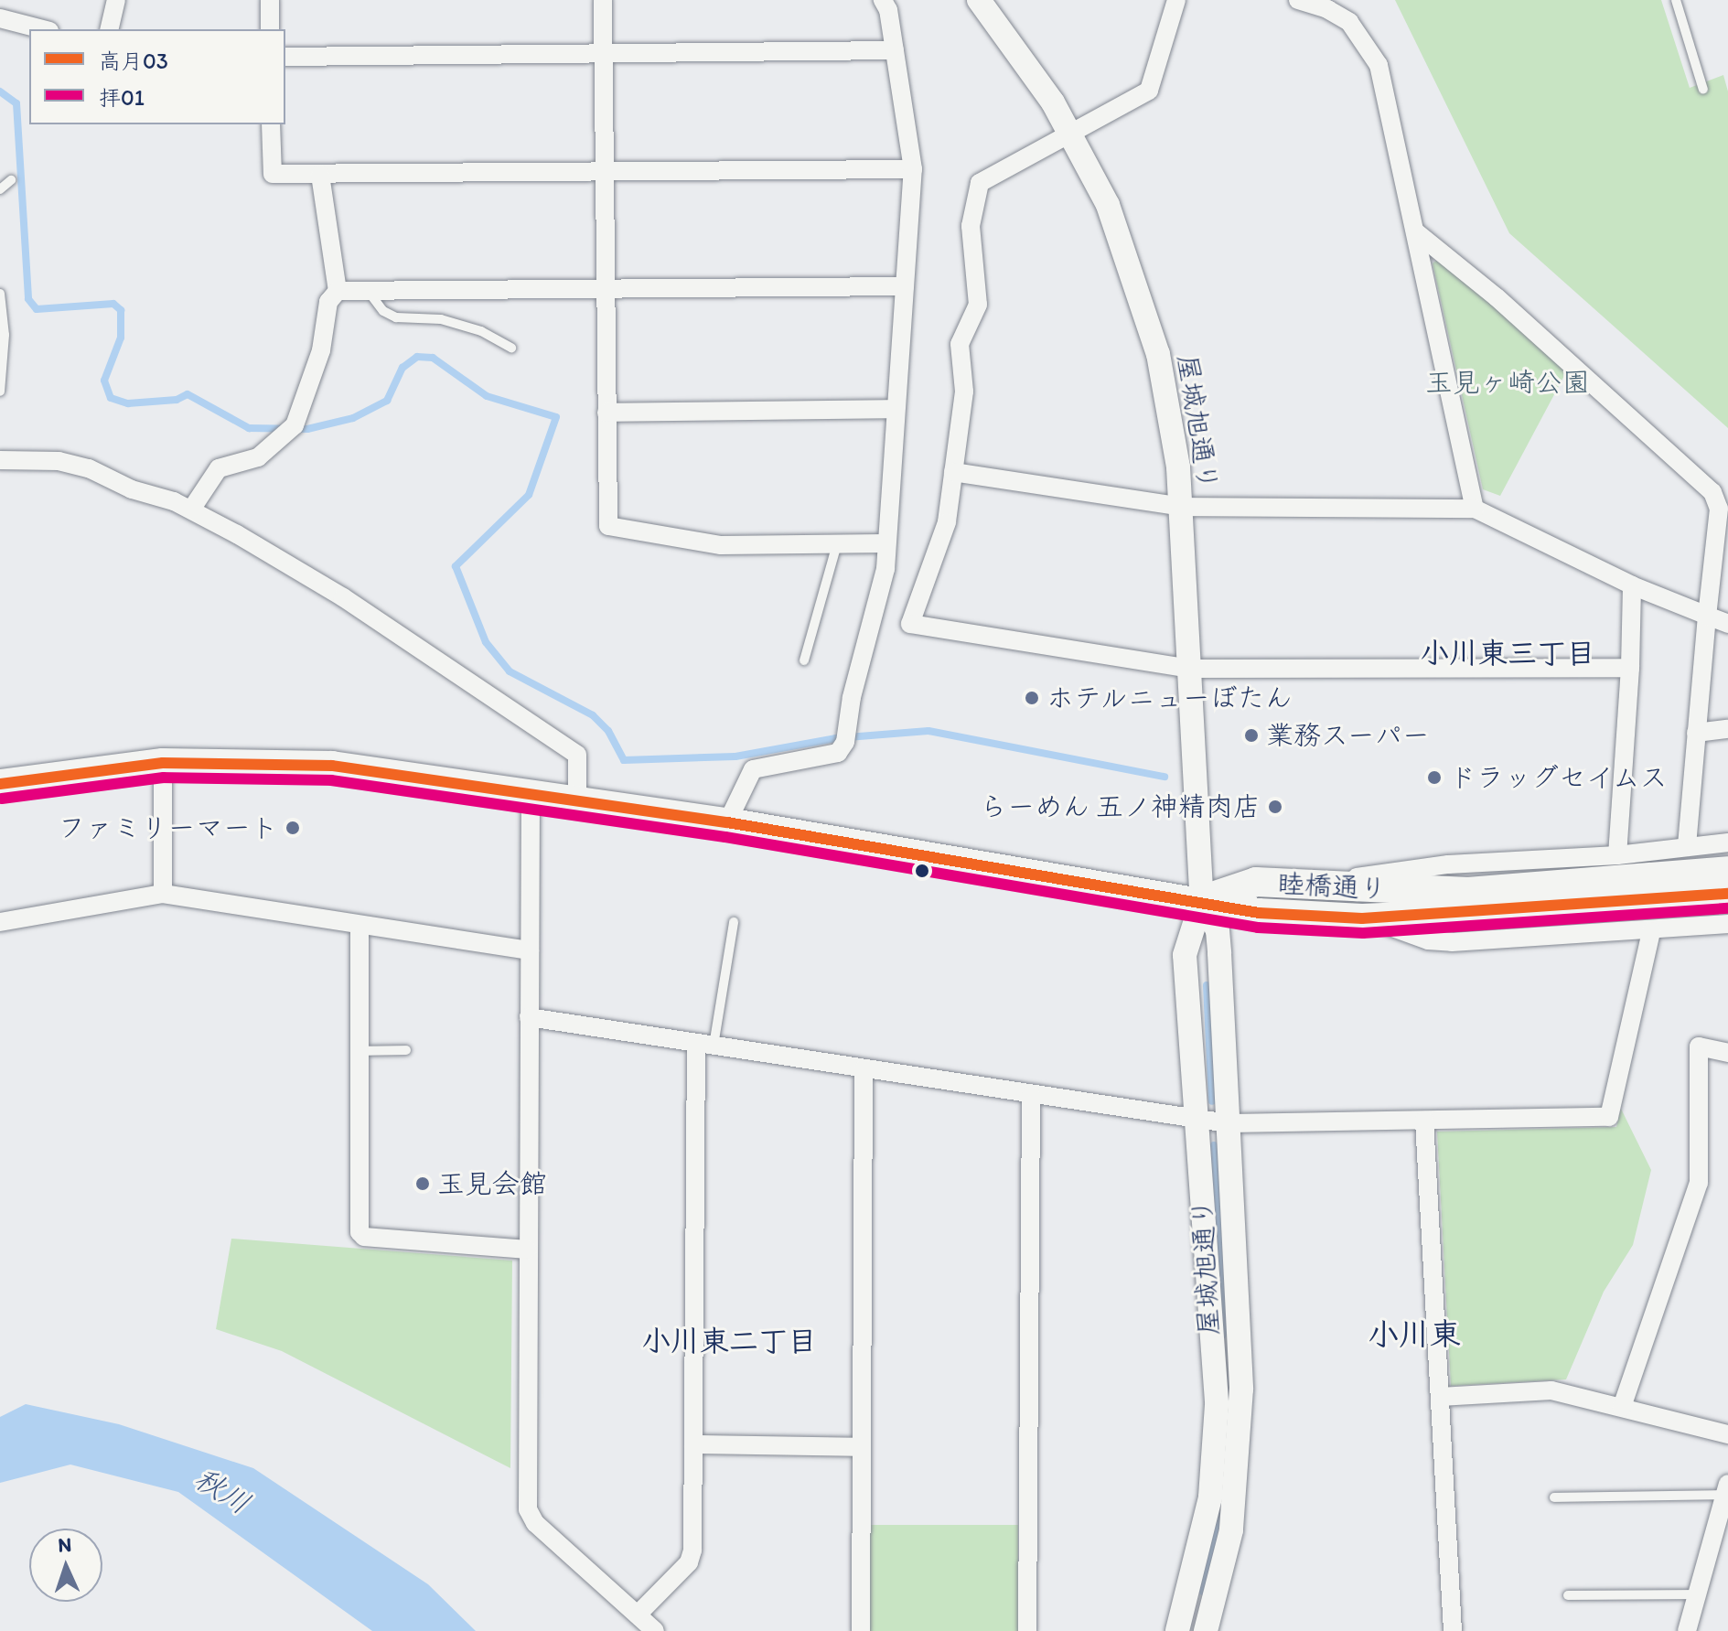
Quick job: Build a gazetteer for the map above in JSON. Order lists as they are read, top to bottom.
{
  "streets": {
    "main road": ["睦橋通り"],
    "street": ["屋城旭通り"]
  },
  "crossings": [
    ["屋城旭通り", "睦橋通り"]
  ],
  "districts": ["小川東三丁目", "小川東", "小川東二丁目"],
  "water": ["秋川"],
  "parks": ["玉見ヶ崎公園"],
  "places": [
    "ホテルニューぼたん",
    "業務スーパー",
    "ドラッグセイムス",
    "らーめん 五ノ神精肉店",
    "ファミリーマート",
    "玉見会館"
  ],
  "lines": ["transit line 高月03", "transit line 拝01"],
  "legend": ["高月03", "拝01"],
  "north": "top"
}
